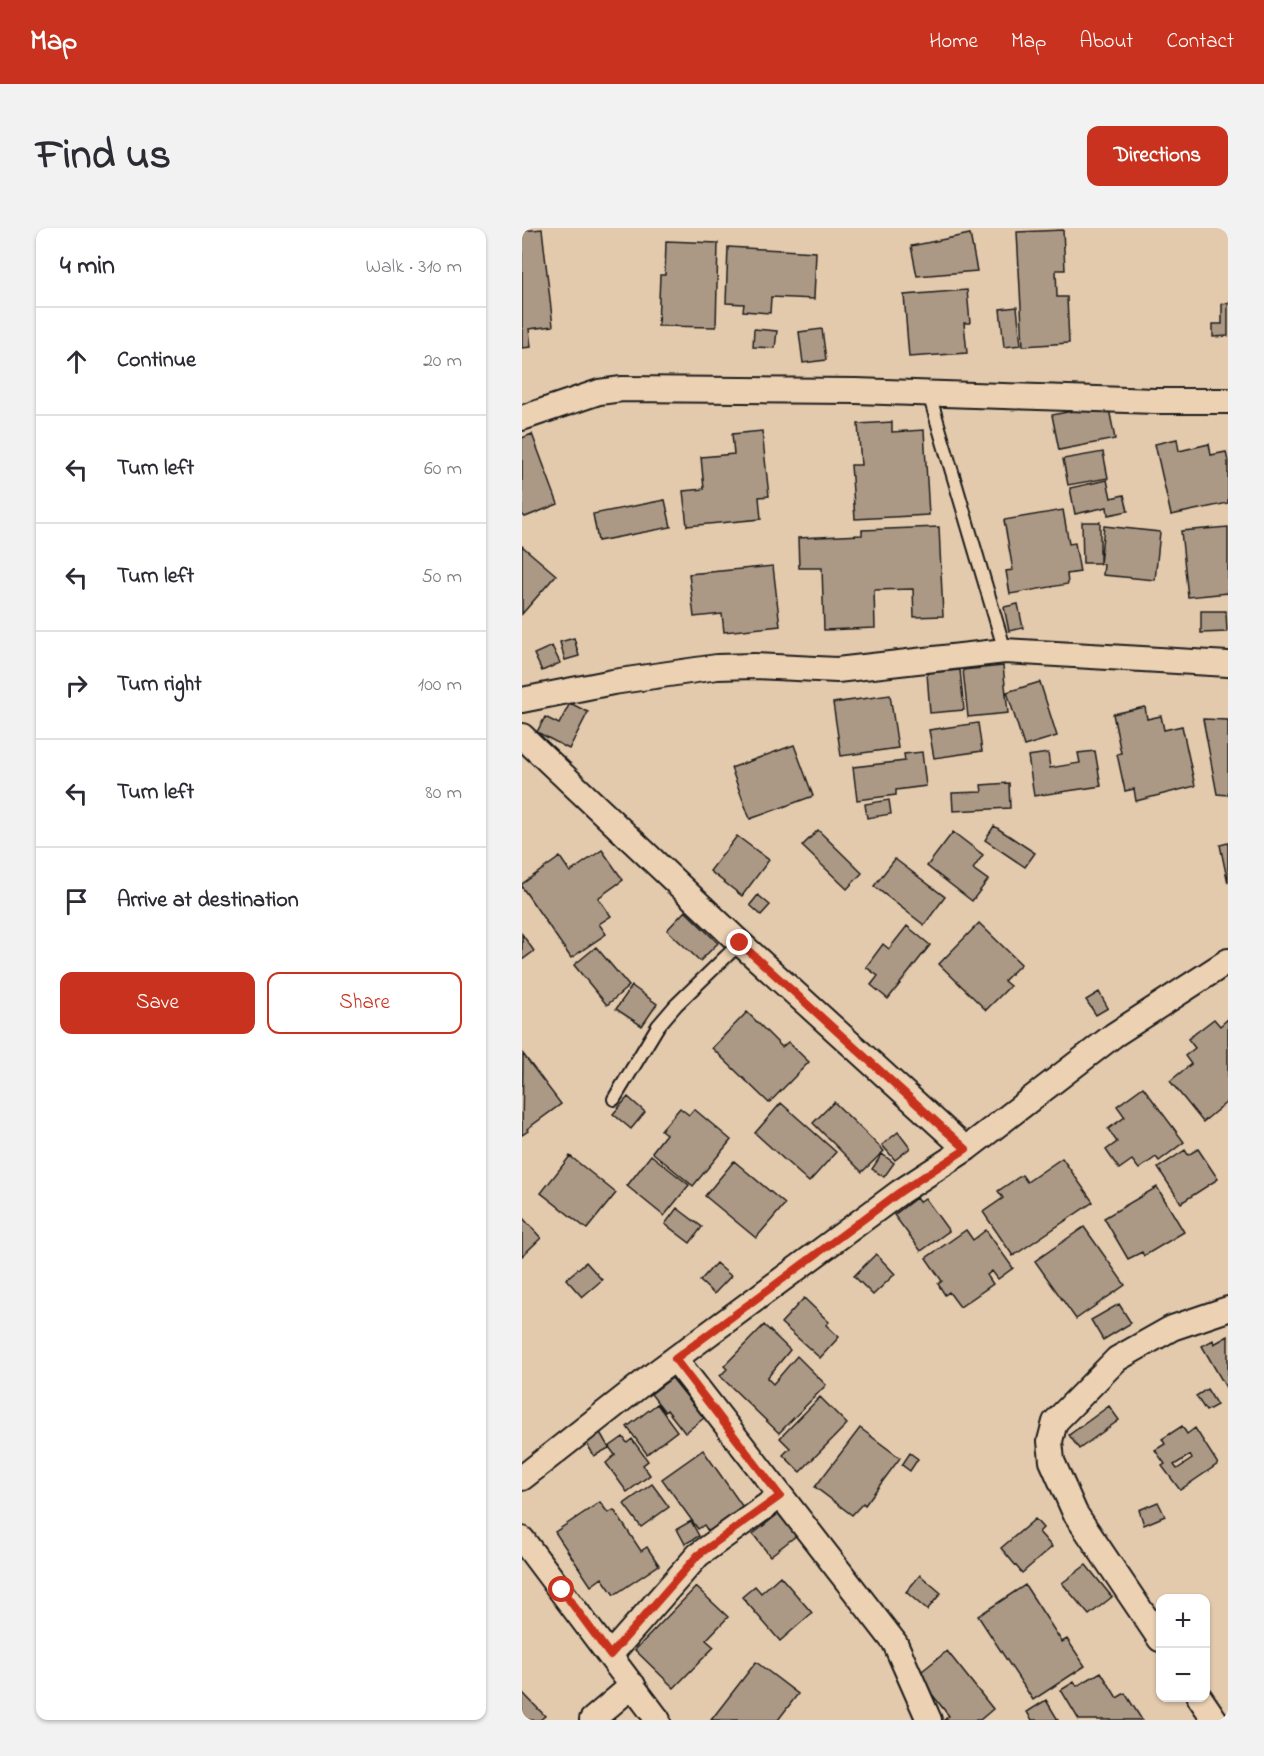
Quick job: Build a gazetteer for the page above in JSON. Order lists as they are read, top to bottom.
{
  "page": {
    "header": "Map",
    "nav": [
      "Home",
      "Map",
      "About",
      "Contact"
    ],
    "title": "Find us",
    "buttons": [
      "Directions",
      ["Save", "Share"]
    ],
    "heading": ["4 min", "Walk · 310 m"],
    "list": [
      ["Continue", "20 m"],
      ["Turn left", "60 m"],
      ["Turn left", "50 m"],
      ["Turn right", "100 m"],
      ["Turn left", "80 m"],
      "Arrive at destination"
    ],
    "map_buttons": ["+", "−"]
  }
}
